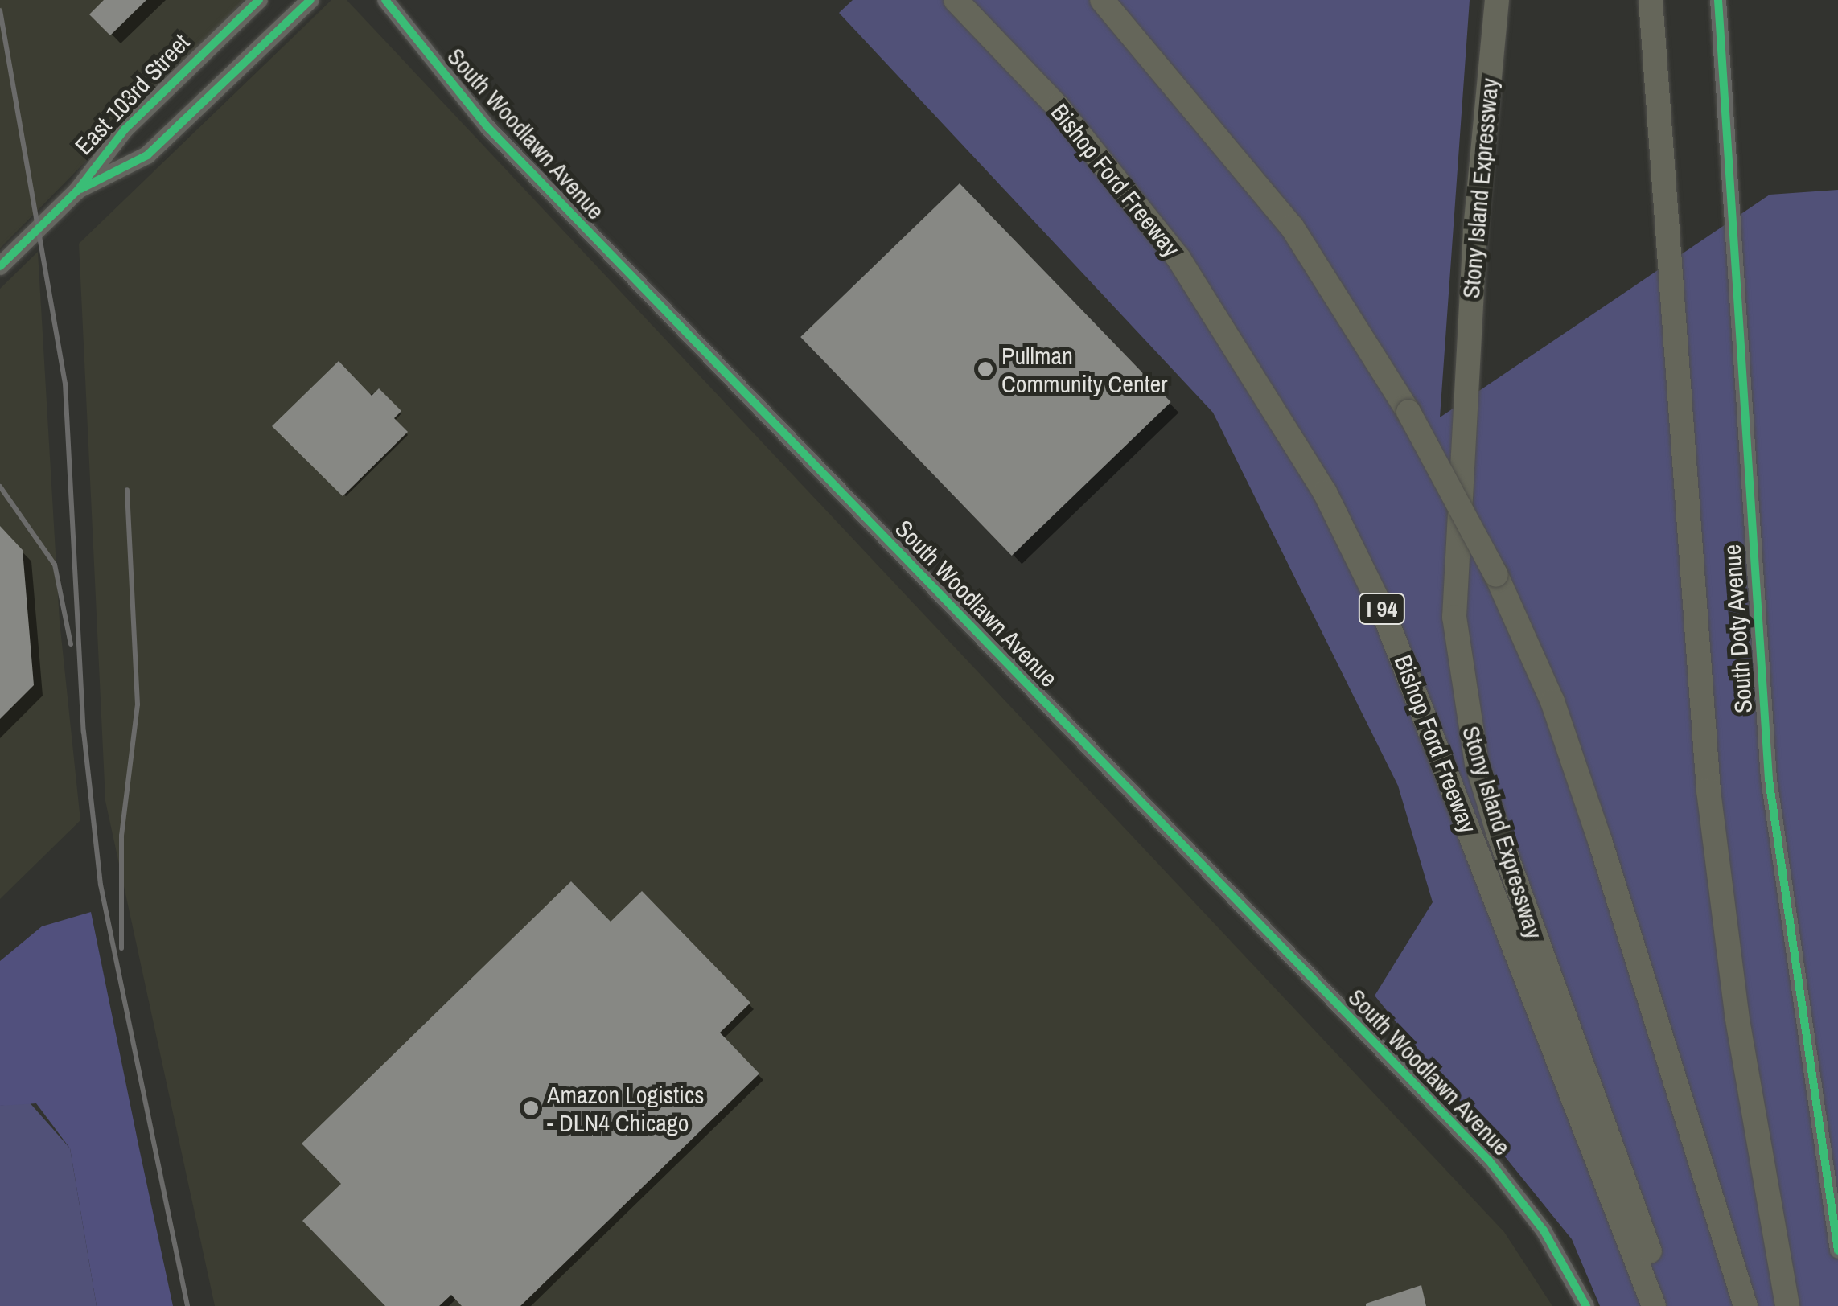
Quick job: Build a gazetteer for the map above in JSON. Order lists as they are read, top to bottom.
{
  "streets": {
    "highway": ["Bishop Ford Freeway", "Stony Island Expressway", "I 94"],
    "main road": ["East 103rd Street"],
    "street": ["South Woodlawn Avenue", "South Doty Avenue"]
  },
  "places": ["Pullman Community Center", "Amazon Logistics - DLN4 Chicago"]
}
